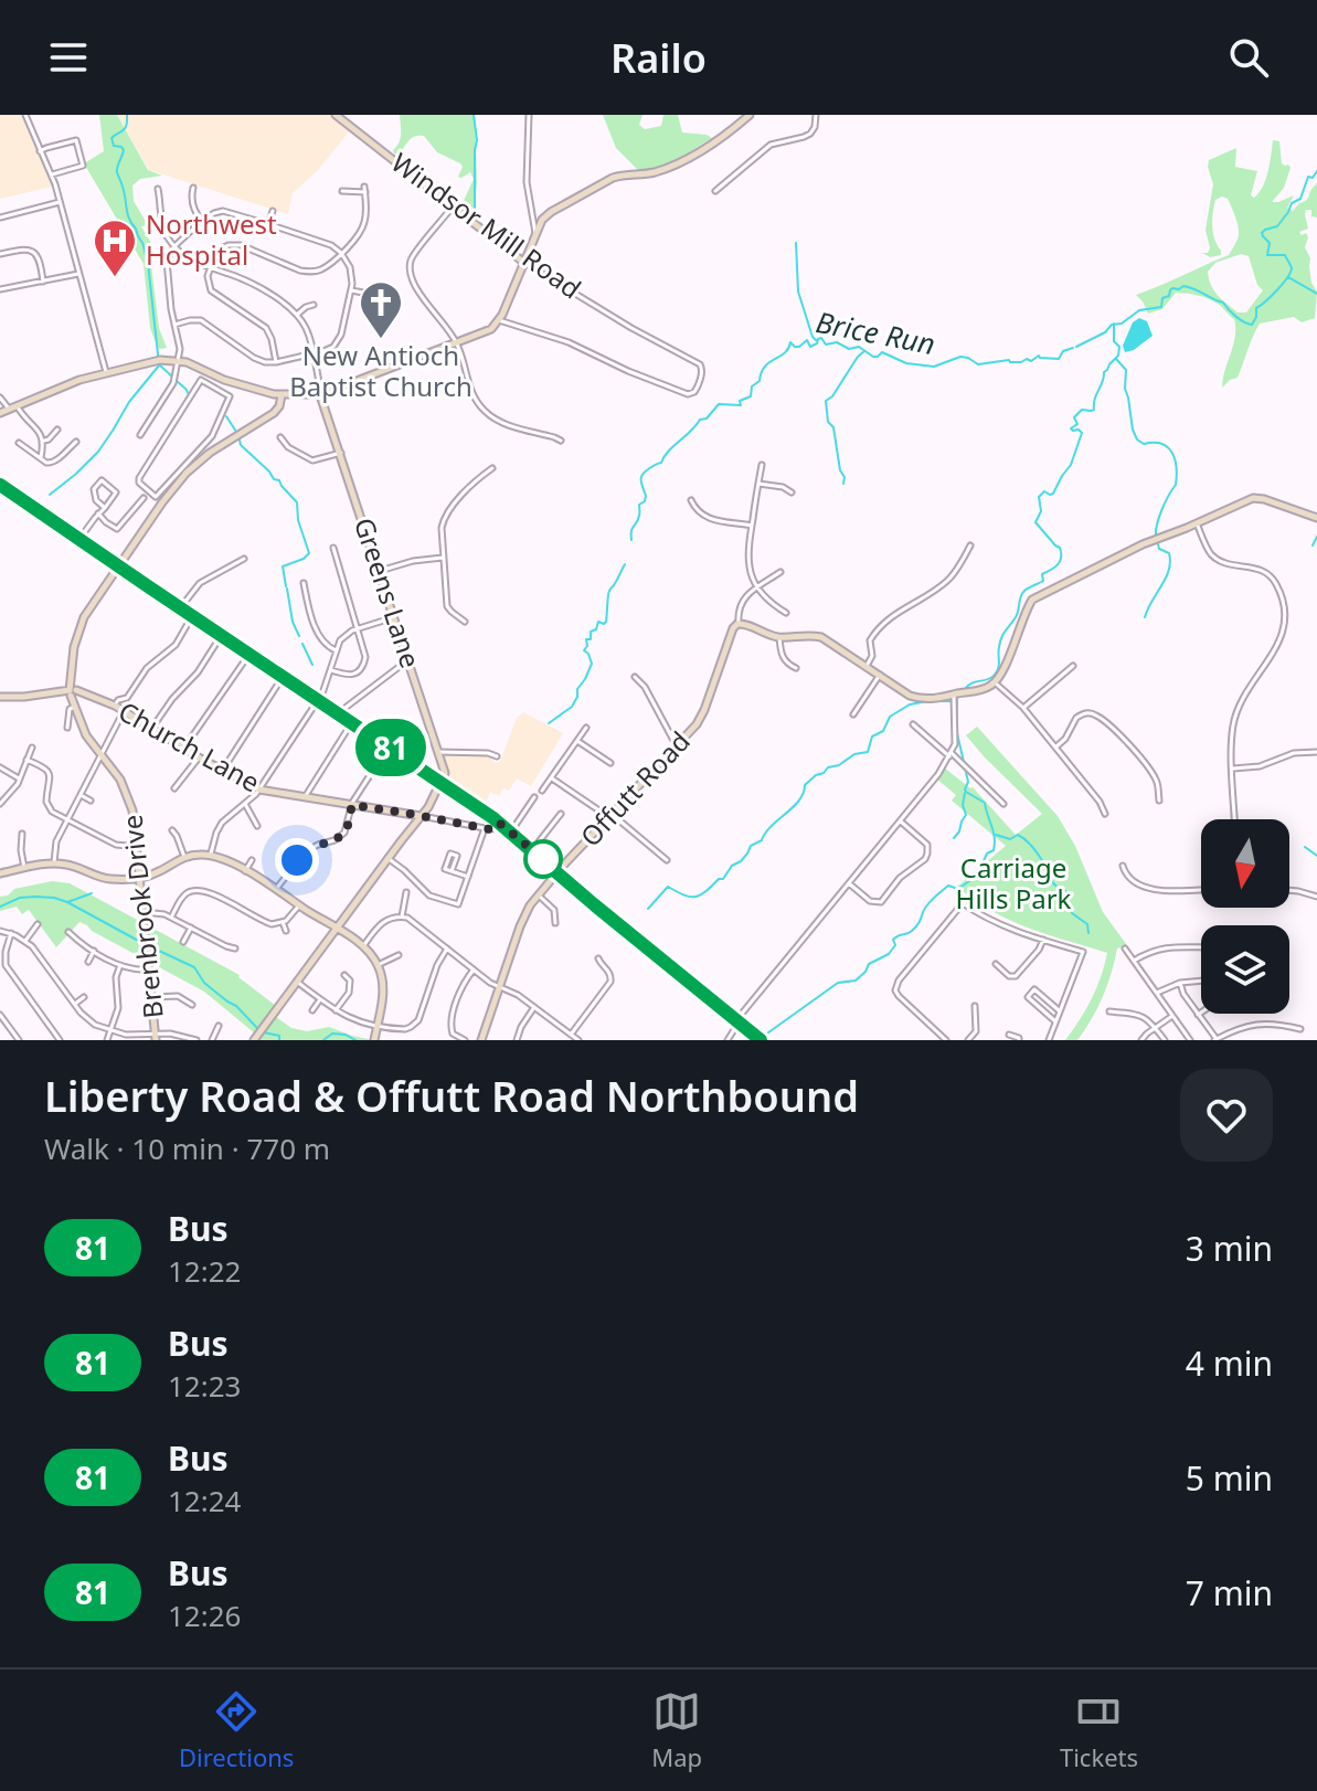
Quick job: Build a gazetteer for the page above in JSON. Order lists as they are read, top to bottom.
{
  "streets": {
    "street": [
      "Windsor Mill Road",
      "Greens Lane",
      "Church Lane",
      "Offutt Road",
      "Brenbrook Drive"
    ]
  },
  "crossings": [
    ["Church Lane", "Brenbrook Drive"]
  ],
  "water": ["Brice Run"],
  "parks": ["Carriage Hills Park"],
  "places": {
    "hospital": ["Northwest Hospital"],
    "church": ["New Antioch Baptist Church"]
  },
  "lines": ["bus line 81"],
  "north": "bottom",
  "page": {
    "header": "Railo",
    "on_map": "81",
    "heading": ["Liberty Road & Offutt Road Northbound", "Walk · 10 min · 770 m"],
    "list": [
      {
        "mark": "81",
        "name": "Bus",
        "note": "12:22",
        "value": "3 min"
      },
      {
        "mark": "81",
        "name": "Bus",
        "note": "12:23",
        "value": "4 min"
      },
      {
        "mark": "81",
        "name": "Bus",
        "note": "12:24",
        "value": "5 min"
      },
      {
        "mark": "81",
        "name": "Bus",
        "note": "12:26",
        "value": "7 min"
      }
    ],
    "tabs": ["Directions", "Map", "Tickets"]
  }
}
